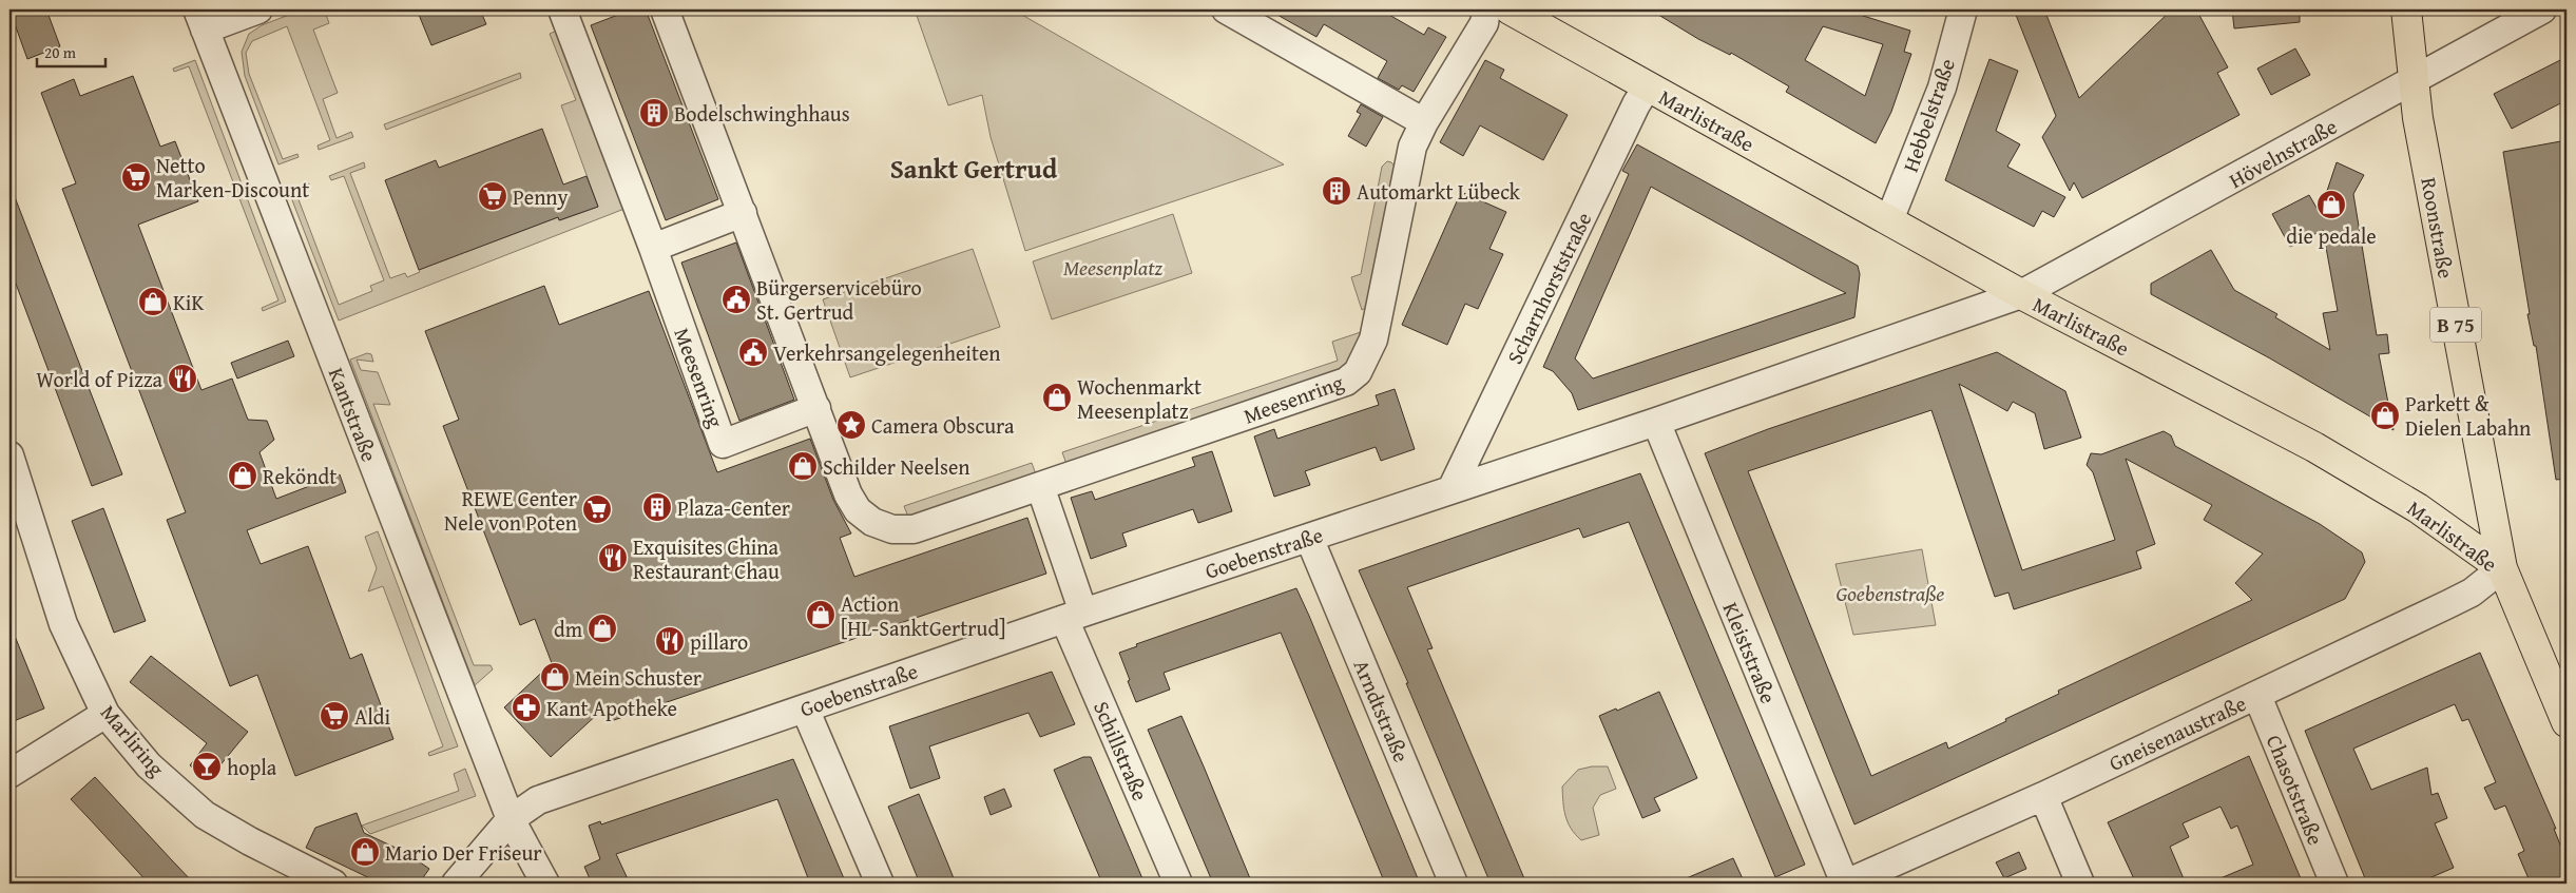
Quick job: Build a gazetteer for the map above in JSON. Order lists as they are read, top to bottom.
{
  "streets": {
    "main road": ["Marlistraße", "Roonstraße", "B 75"],
    "street": [
      "Hebbelstraße",
      "Hövelnstraße",
      "Scharnhorststraße",
      "Meesenring",
      "Kantstraße",
      "Goebenstraße",
      "Kleiststraße",
      "Arndtstraße",
      "Gneisenaustraße",
      "Marliring",
      "Schillstraße",
      "Chasotstraße"
    ]
  },
  "crossings": [
    ["Hebbelstraße", "Marlistraße"],
    ["Marlistraße", "Hövelnstraße"],
    ["Marlistraße", "Roonstraße"],
    ["Marlistraße", "Scharnhorststraße"],
    ["Marlistraße", "Goebenstraße"],
    ["Marlistraße", "Gneisenaustraße"],
    ["Hövelnstraße", "Roonstraße"],
    ["Hövelnstraße", "Goebenstraße"],
    ["Roonstraße", "Gneisenaustraße"],
    ["Scharnhorststraße", "Goebenstraße"],
    ["Kantstraße", "Goebenstraße"],
    ["Goebenstraße", "Kleiststraße"],
    ["Goebenstraße", "Arndtstraße"],
    ["Goebenstraße", "Schillstraße"],
    ["Kleiststraße", "Gneisenaustraße"],
    ["Gneisenaustraße", "Chasotstraße"]
  ],
  "districts": ["Sankt Gertrud"],
  "parks": ["Meesenplatz", "Goebenstraße"],
  "places": {
    "building": ["Bodelschwinghhaus", "Automarkt Lübeck", "Plaza-Center"],
    "supermarket": [
      "Netto Marken-Discount",
      "Penny",
      "REWE Center Nele von Poten",
      "Aldi"
    ],
    "shop": [
      "die pedale",
      "KiK",
      "Wochenmarkt Meesenplatz",
      "Parkett & Dielen Labahn",
      "Schilder Neelsen",
      "Reköndt",
      "Action [HL-SanktGertrud]",
      "dm",
      "Mein Schuster",
      "Mario Der Friseur"
    ],
    "public building": ["Bürgerservicebüro St. Gertrud", "Verkehrsangelegenheiten"],
    "restaurant": ["World of Pizza", "Exquisites China Restaurant Chau", "pillaro"],
    "place": ["Camera Obscura"],
    "pharmacy": ["Kant Apotheke"],
    "bar": ["hopla"]
  },
  "scale_bar": "20 m"
}
